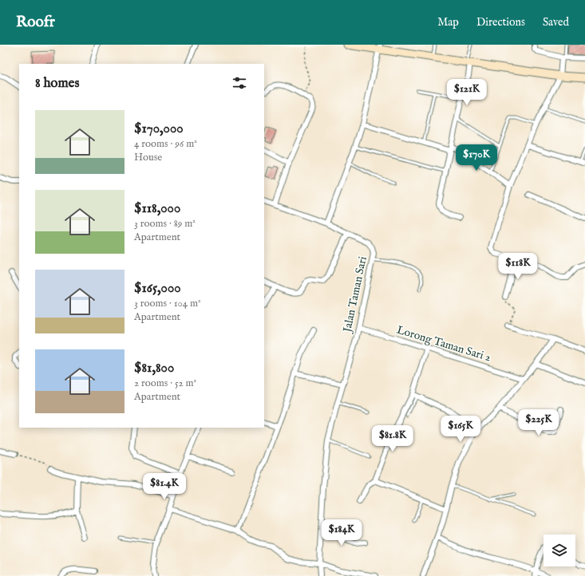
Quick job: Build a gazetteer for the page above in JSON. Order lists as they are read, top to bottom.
{
  "streets": {
    "street": ["Jalan Taman Sari", "Lorong Taman Sari 2"]
  },
  "crossings": [
    ["Jalan Taman Sari", "Lorong Taman Sari 2"]
  ],
  "page": {
    "header": "Roofr",
    "nav": ["Map", "Directions", "Saved"],
    "heading": "8 homes",
    "price": [
      "$121K",
      "$170K",
      "$118K",
      "$225K",
      "$165K",
      "$81.8K",
      "$81.4K",
      "$184K"
    ],
    "list": [
      {
        "name": "$170,000",
        "note": "4 rooms · 96 m² · House"
      },
      {
        "name": "$118,000",
        "note": "3 rooms · 89 m² · Apartment"
      },
      {
        "name": "$165,000",
        "note": "3 rooms · 104 m² · Apartment"
      },
      {
        "name": "$81,800",
        "note": "2 rooms · 52 m² · Apartment"
      }
    ]
  }
}
